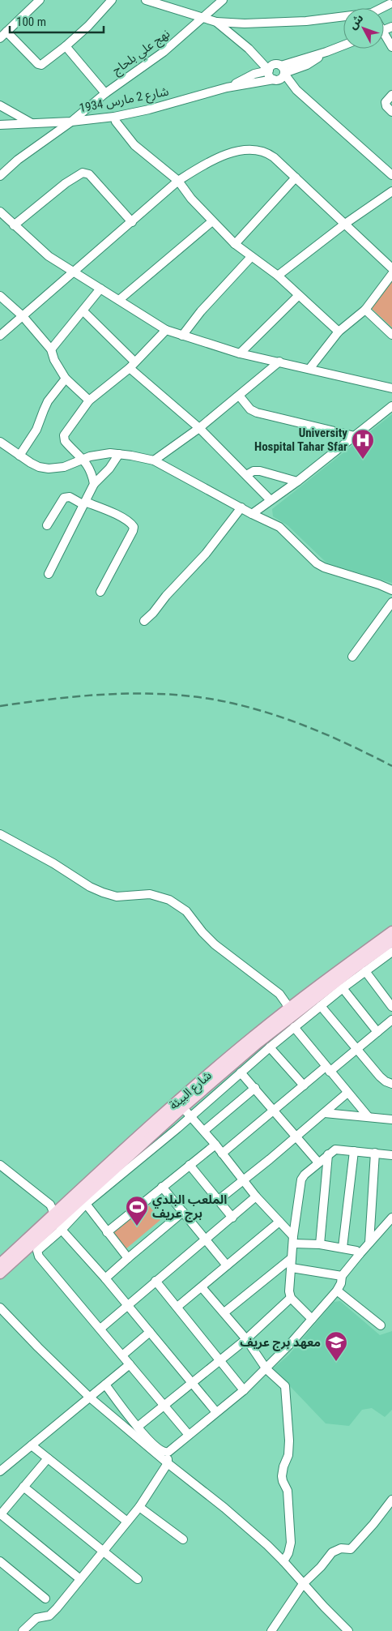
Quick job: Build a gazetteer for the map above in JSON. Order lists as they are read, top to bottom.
{
  "streets": {
    "main road": ["شارع البيئة"],
    "street": ["نهج علي بلحاج", "شارع 2 مارس 1934"]
  },
  "crossings": [
    ["نهج علي بلحاج", "شارع 2 مارس 1934"]
  ],
  "places": {
    "hospital": ["University Hospital Tahar Sfar"],
    "sports": ["الملعب البلدي برج عريف"],
    "school or university": ["معهد برج عريف"]
  },
  "scale_bar": "100 m",
  "north": "top left"
}
